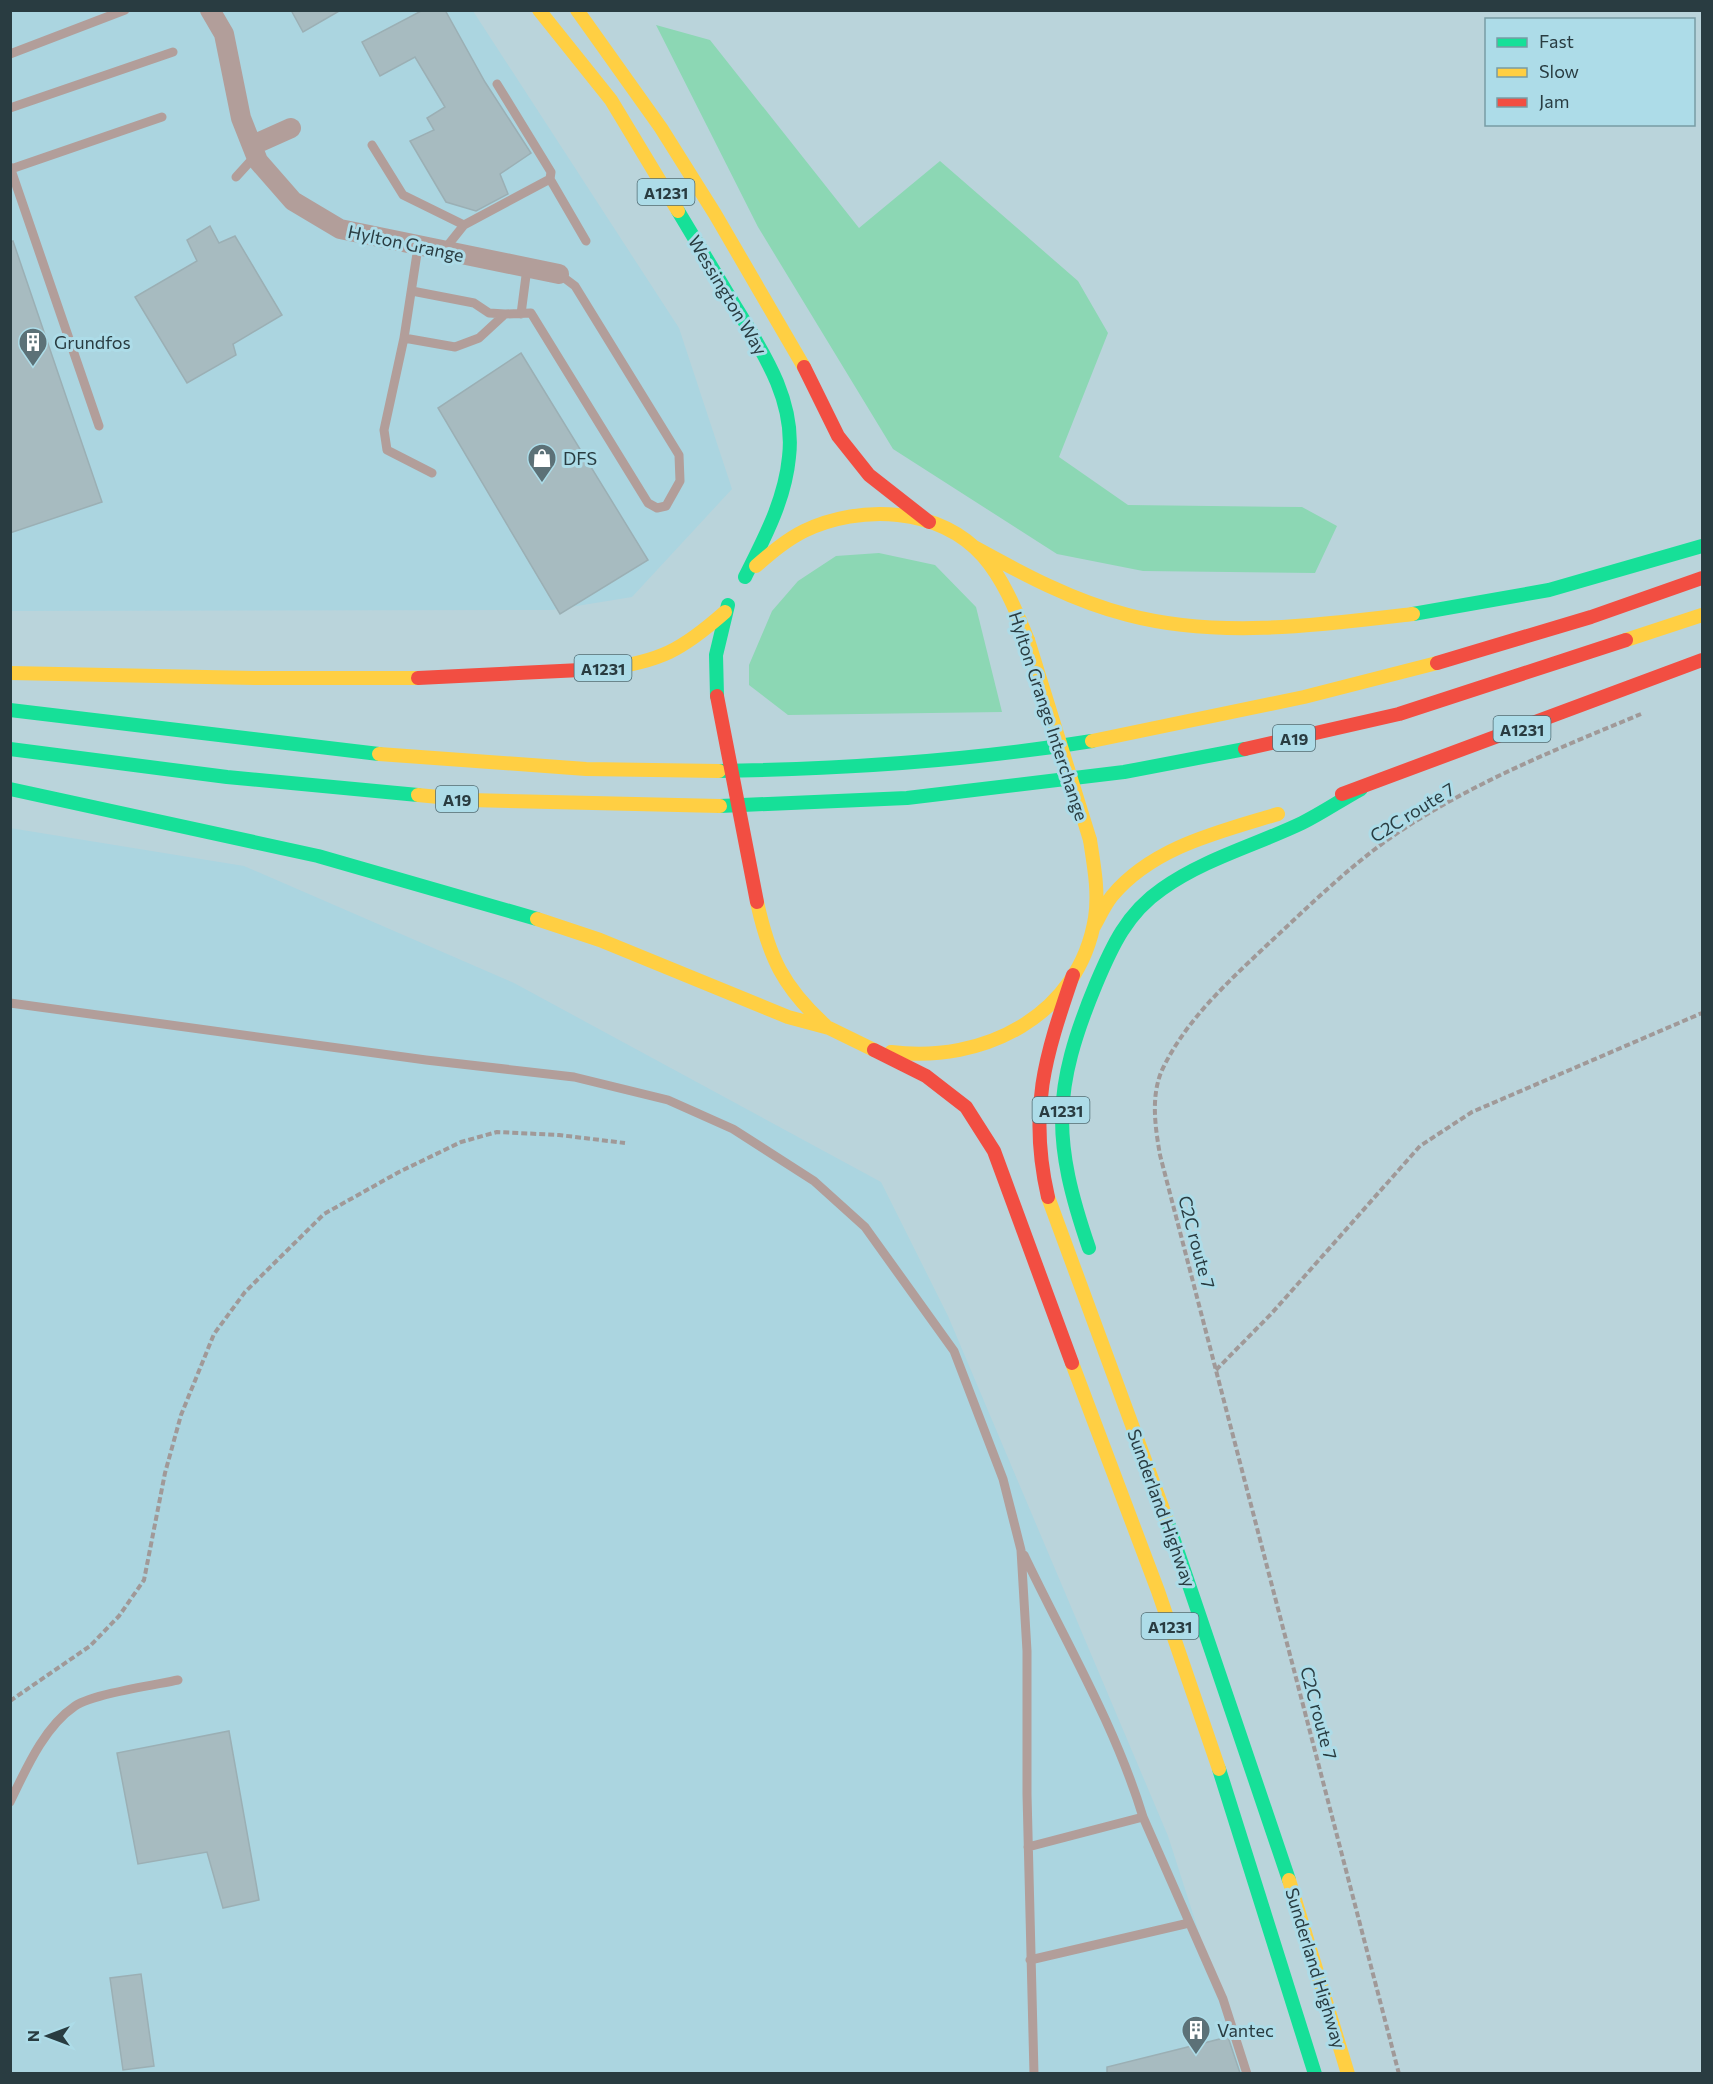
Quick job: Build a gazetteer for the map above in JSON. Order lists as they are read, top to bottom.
{
  "streets": {
    "highway": [
      "A1231",
      "Wessington Way",
      "Hylton Grange Interchange",
      "A19",
      "Sunderland Highway"
    ],
    "street": ["Hylton Grange"],
    "path": ["C2C route 7"]
  },
  "crossings": [
    ["A1231", "Hylton Grange Interchange"],
    ["A1231", "Sunderland Highway"],
    ["Wessington Way", "Hylton Grange Interchange"],
    ["Hylton Grange Interchange", "Sunderland Highway"]
  ],
  "places": {
    "building": ["Grundfos", "Vantec"],
    "shop": ["DFS"]
  },
  "legend": ["Fast", "Slow", "Jam"],
  "north": "left"
}
